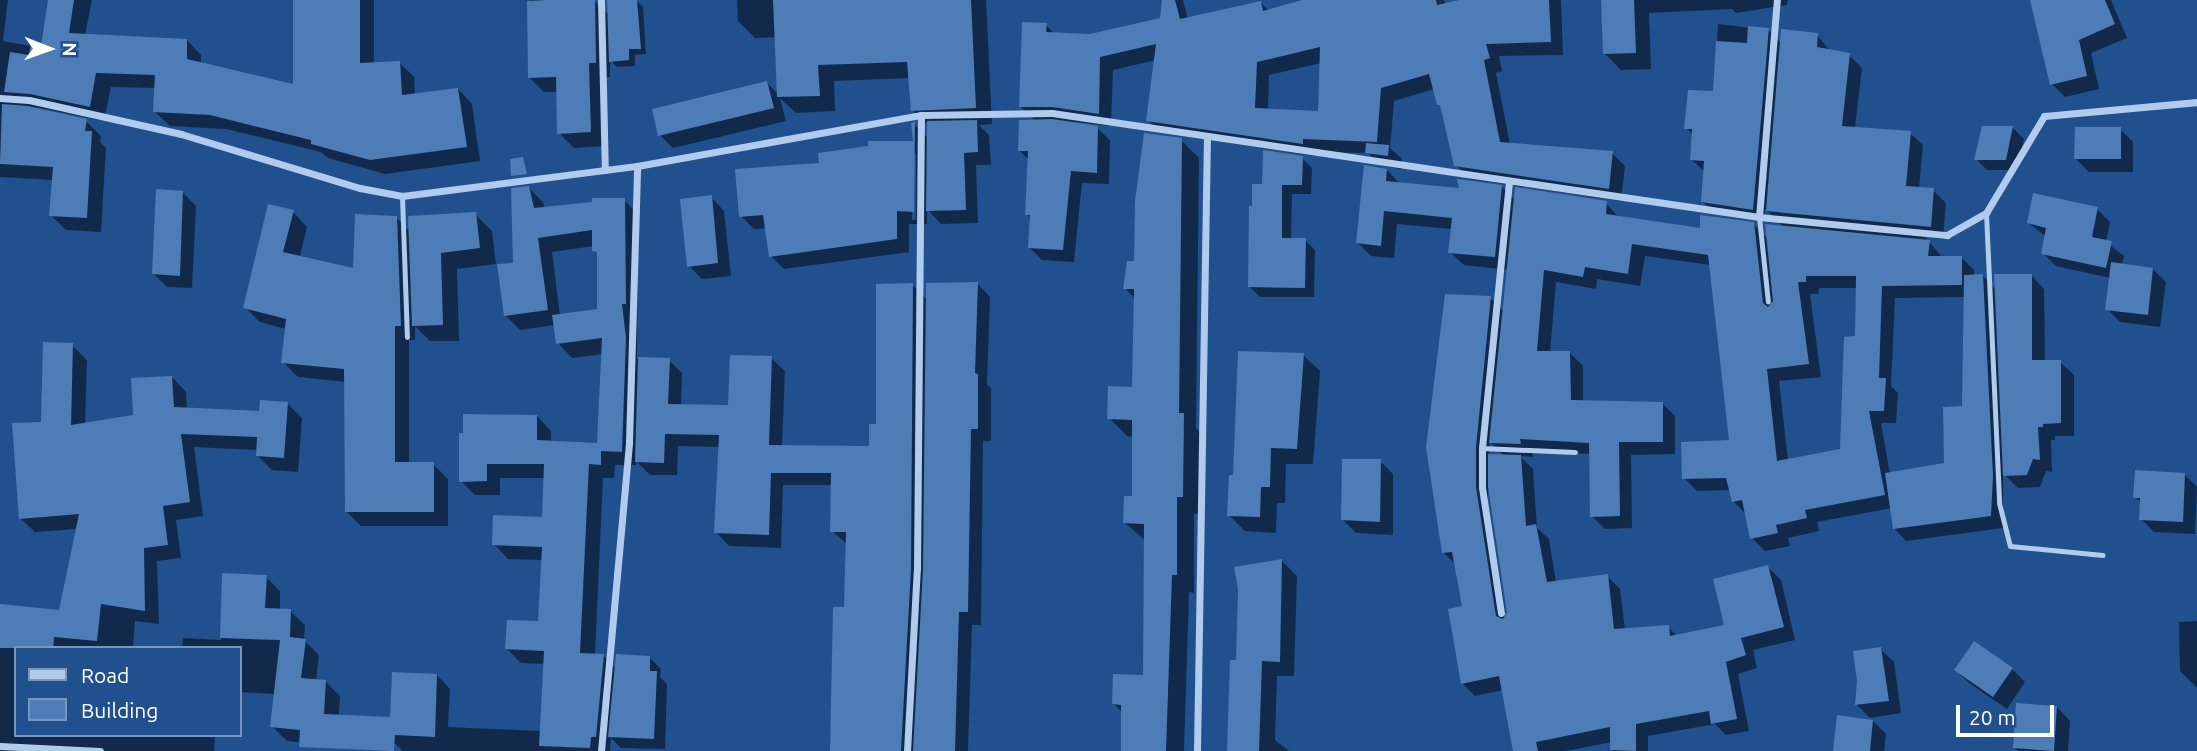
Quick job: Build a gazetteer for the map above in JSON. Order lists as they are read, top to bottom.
{
  "legend": ["Road", "Building"],
  "scale_bar": "20 m",
  "north": "right"
}
